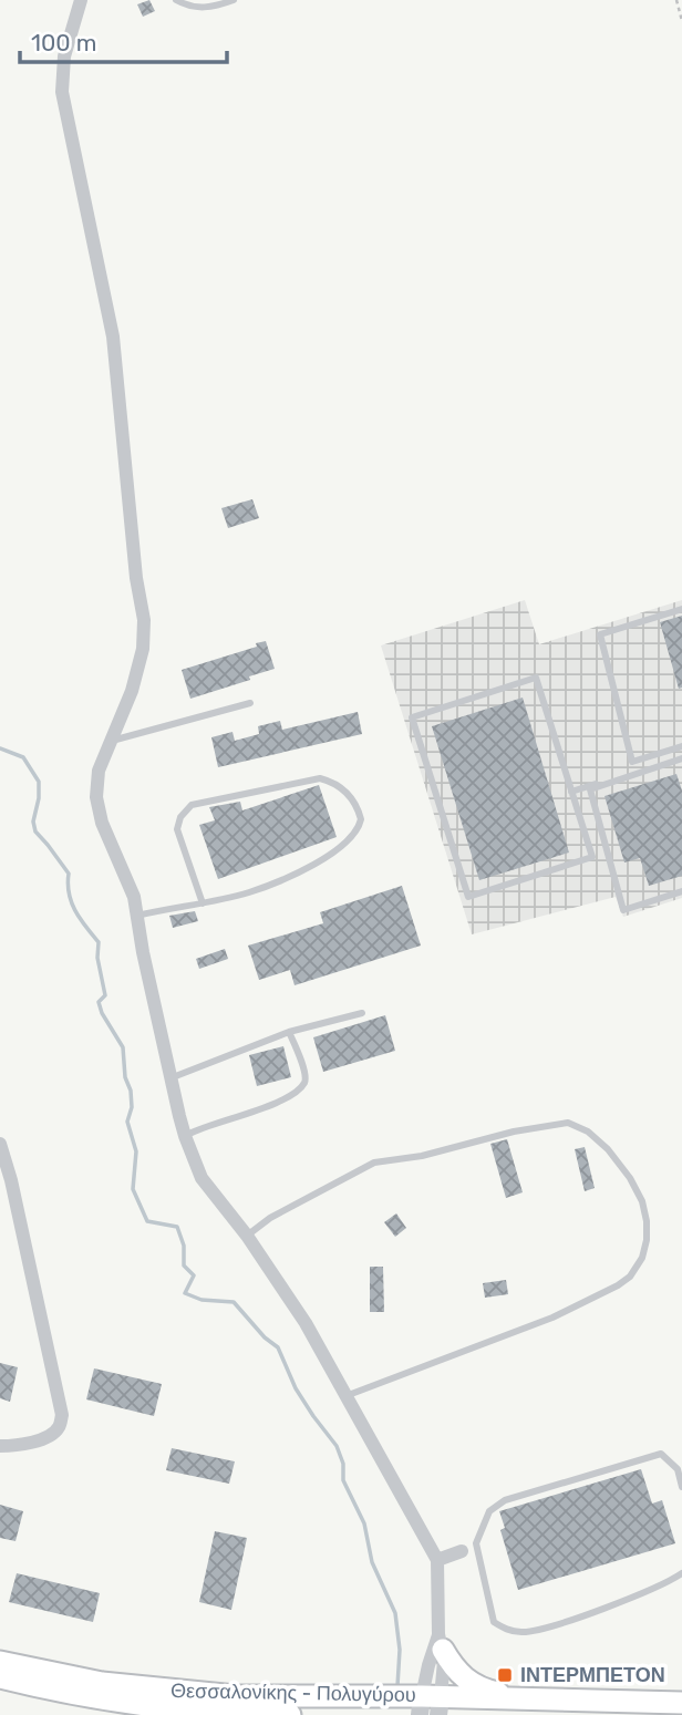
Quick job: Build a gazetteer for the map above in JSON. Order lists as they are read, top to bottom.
{
  "streets": {
    "main road": ["Θεσσαλονίκης - Πολυγύρου"]
  },
  "places": {
    "transit": ["ΙΝΤΕΡΜΠΕΤΟΝ"]
  },
  "scale_bar": "100 m"
}
